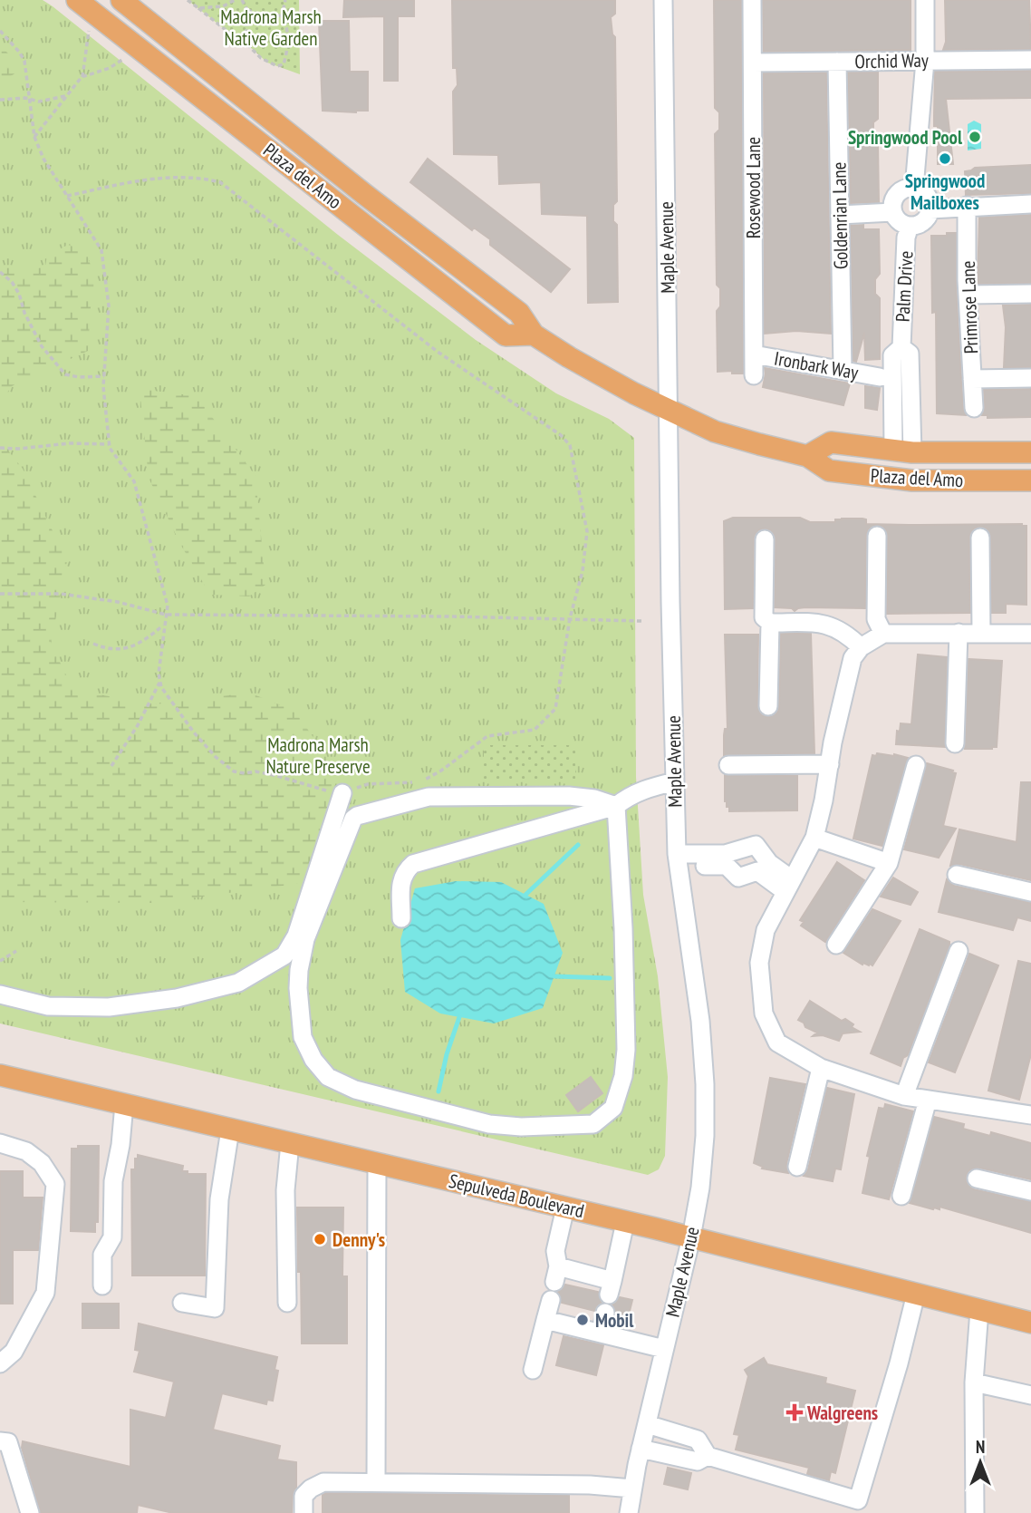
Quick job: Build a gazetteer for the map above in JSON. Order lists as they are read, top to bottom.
{
  "streets": {
    "main road": ["Plaza del Amo", "Sepulveda Boulevard"],
    "street": [
      "Orchid Way",
      "Rosewood Lane",
      "Goldenrian Lane",
      "Maple Avenue",
      "Palm Drive",
      "Primrose Lane",
      "Ironbark Way"
    ]
  },
  "crossings": [
    ["Orchid Way", "Rosewood Lane"],
    ["Orchid Way", "Goldenrian Lane"],
    ["Plaza del Amo", "Maple Avenue"],
    ["Plaza del Amo", "Palm Drive"],
    ["Rosewood Lane", "Ironbark Way"],
    ["Goldenrian Lane", "Ironbark Way"],
    ["Maple Avenue", "Sepulveda Boulevard"],
    ["Palm Drive", "Ironbark Way"]
  ],
  "parks": ["Madrona Marsh Native Garden", "Madrona Marsh Nature Preserve"],
  "places": {
    "other": [
      "Springwood Pool",
      "Springwood Mailboxes",
      "Denny's",
      "Mobil"
    ],
    "health": ["Walgreens"]
  },
  "north": "top"
}
